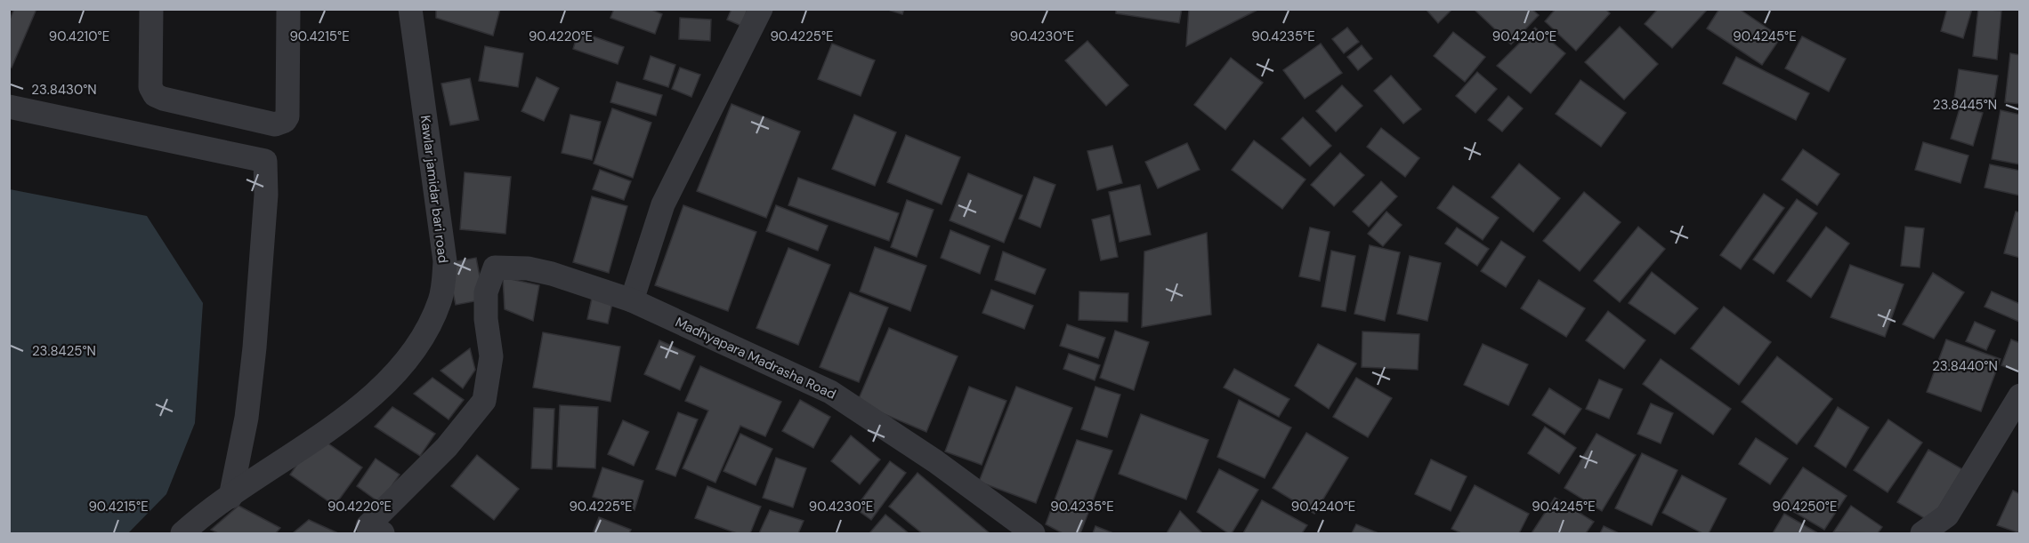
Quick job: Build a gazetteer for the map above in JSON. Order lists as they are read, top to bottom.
{
  "streets": {
    "street": ["Kawlar jamidar bari road", "Madhyapara Madrasha Road"]
  },
  "coordinates": [
    "90.4220°E",
    "90.4235°E",
    "90.4210°E",
    "90.4215°E",
    "90.4225°E",
    "90.4230°E",
    "90.4240°E",
    "90.4245°E",
    "23.8430°N",
    "23.8445°N",
    "23.8425°N",
    "23.8440°N",
    "90.4250°E"
  ]
}
